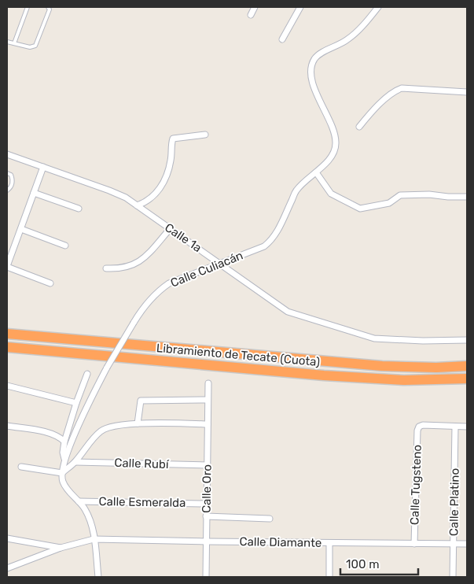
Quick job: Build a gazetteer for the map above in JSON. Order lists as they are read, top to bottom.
{
  "streets": {
    "highway": ["Libramiento de Tecate (Cuota)"],
    "street": [
      "Calle 1a",
      "Calle Culiacán",
      "Calle Rubí",
      "Calle Tugsteno",
      "Calle Oro",
      "Calle Esmeralda",
      "Calle Platino",
      "Calle Diamante"
    ]
  },
  "crossings": [
    ["Calle 1a", "Calle Culiacán"],
    ["Calle Rubí", "Calle Oro"],
    ["Calle Tugsteno", "Calle Platino"],
    ["Calle Tugsteno", "Calle Diamante"],
    ["Calle Oro", "Calle Esmeralda"],
    ["Calle Oro", "Calle Diamante"],
    ["Calle Platino", "Calle Diamante"]
  ],
  "scale_bar": "100 m"
}
